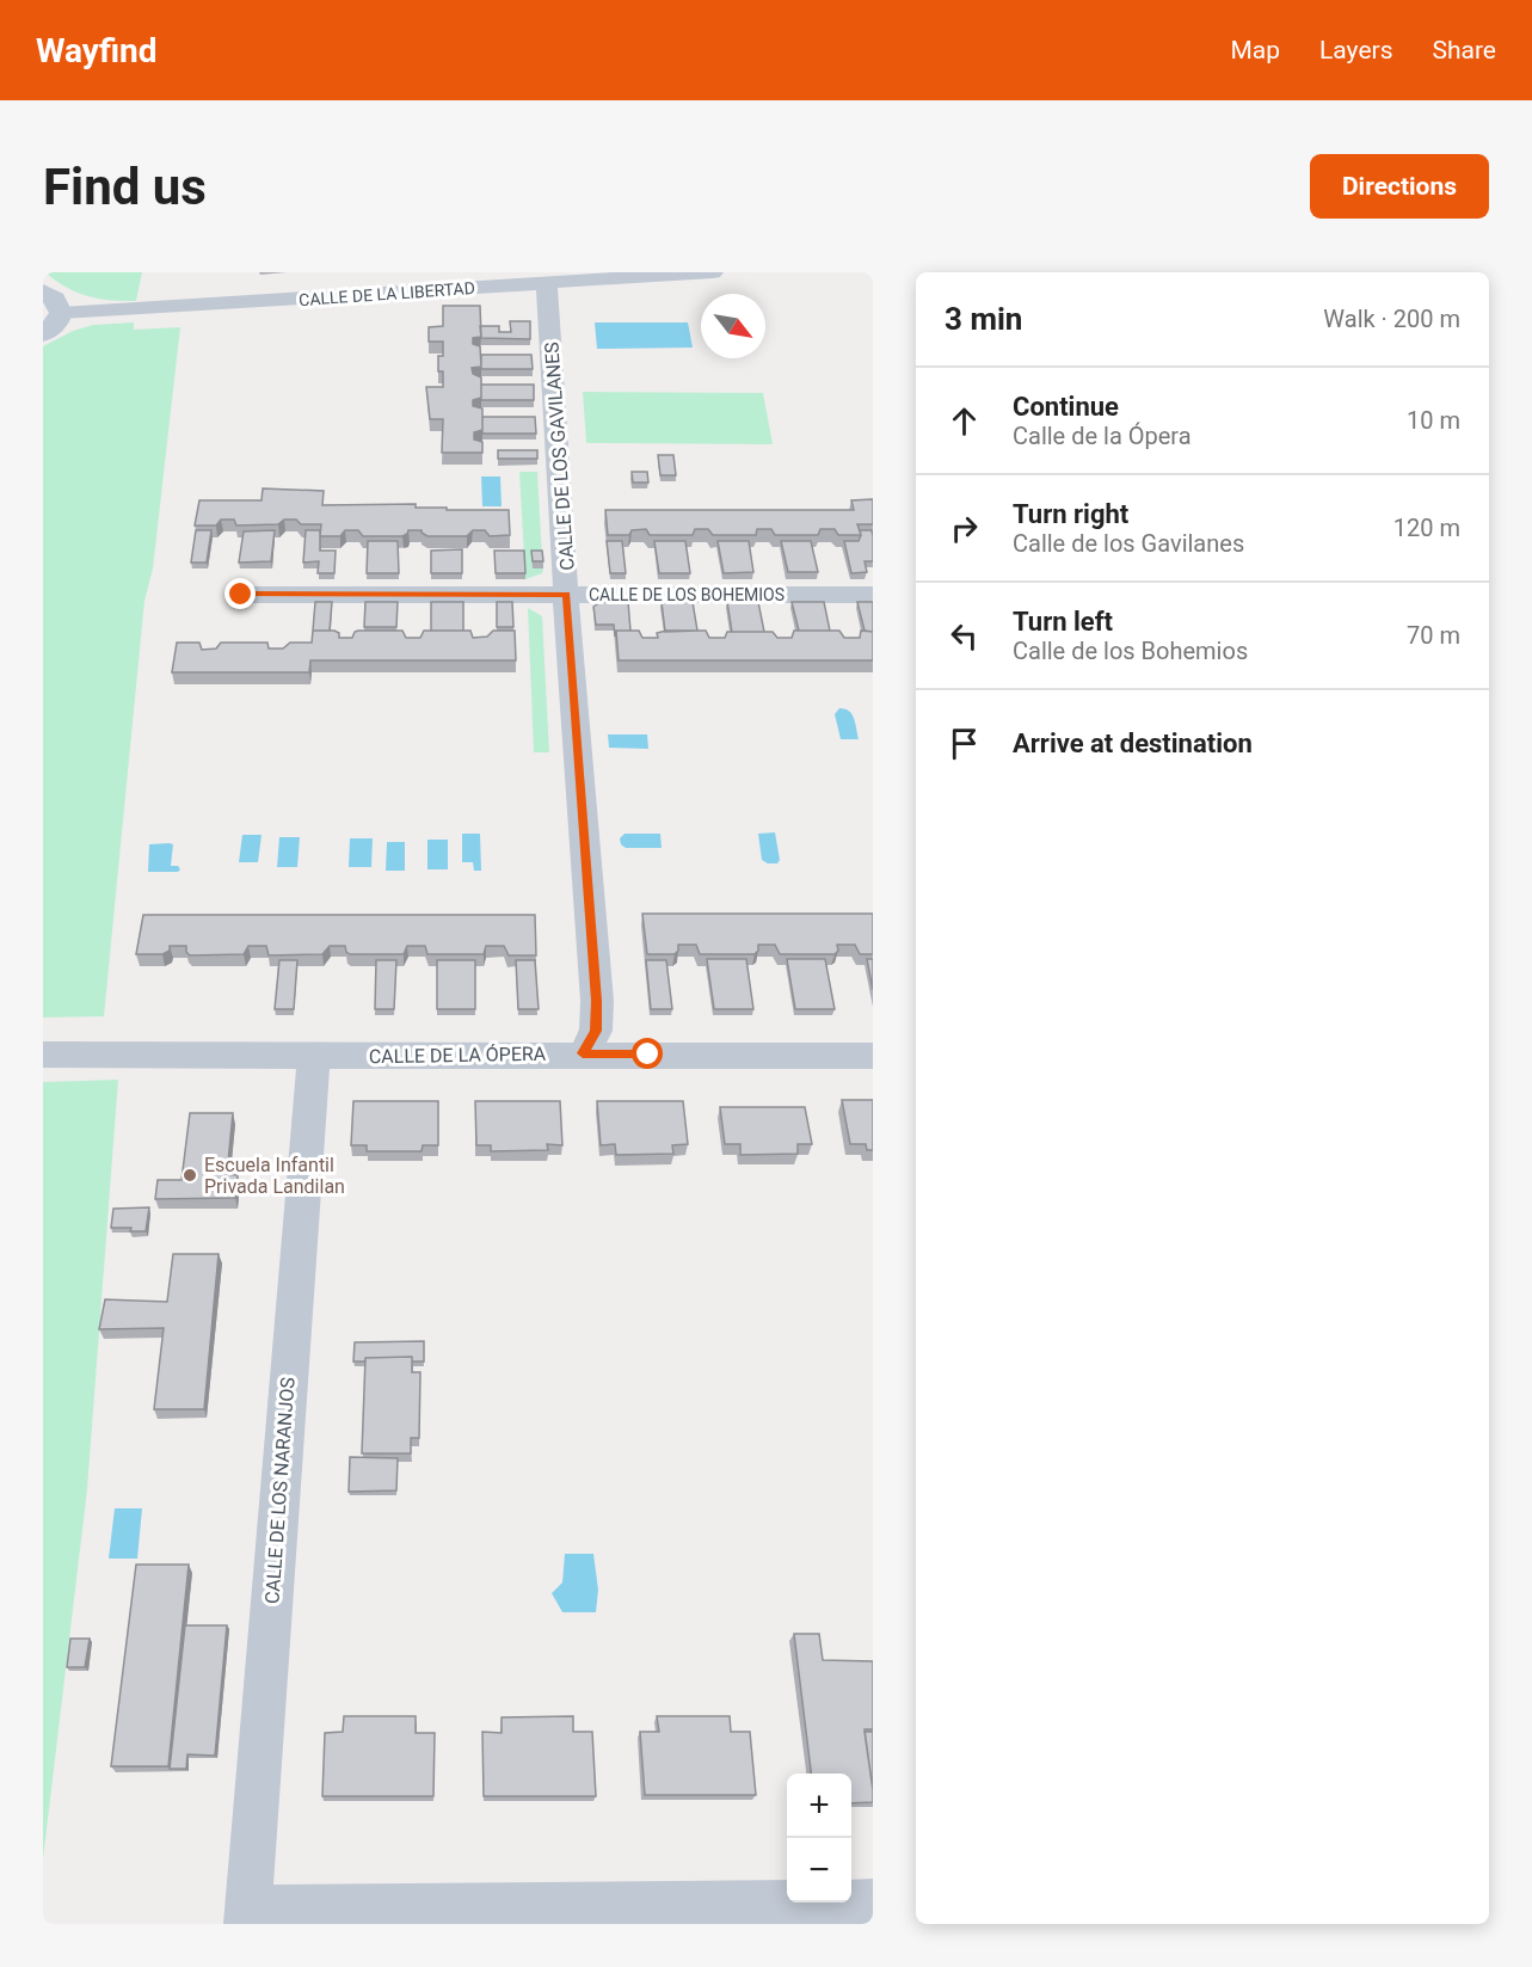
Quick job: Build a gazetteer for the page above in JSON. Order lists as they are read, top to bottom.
{
  "streets": {
    "street": [
      "CALLE DE LA LIBERTAD",
      "CALLE DE LOS GAVILANES",
      "CALLE DE LOS BOHEMIOS",
      "CALLE DE LA ÓPERA",
      "CALLE DE LOS NARANJOS"
    ]
  },
  "crossings": [
    ["CALLE DE LA LIBERTAD", "CALLE DE LOS GAVILANES"],
    ["CALLE DE LOS GAVILANES", "CALLE DE LOS BOHEMIOS"],
    ["CALLE DE LOS GAVILANES", "CALLE DE LA ÓPERA"],
    ["CALLE DE LA ÓPERA", "CALLE DE LOS NARANJOS"]
  ],
  "places": ["Escuela Infantil Privada Landilan"],
  "north": "bottom right",
  "page": {
    "header": "Wayfind",
    "nav": ["Map", "Layers", "Share"],
    "buttons": "Directions",
    "title": "Find us",
    "heading": ["3 min", "Walk · 200 m"],
    "list": [
      ["Continue", "Calle de la Ópera", "10 m"],
      ["Turn right", "Calle de los Gavilanes", "120 m"],
      ["Turn left", "Calle de los Bohemios", "70 m"],
      "Arrive at destination"
    ],
    "map_buttons": ["+", "−"]
  }
}
